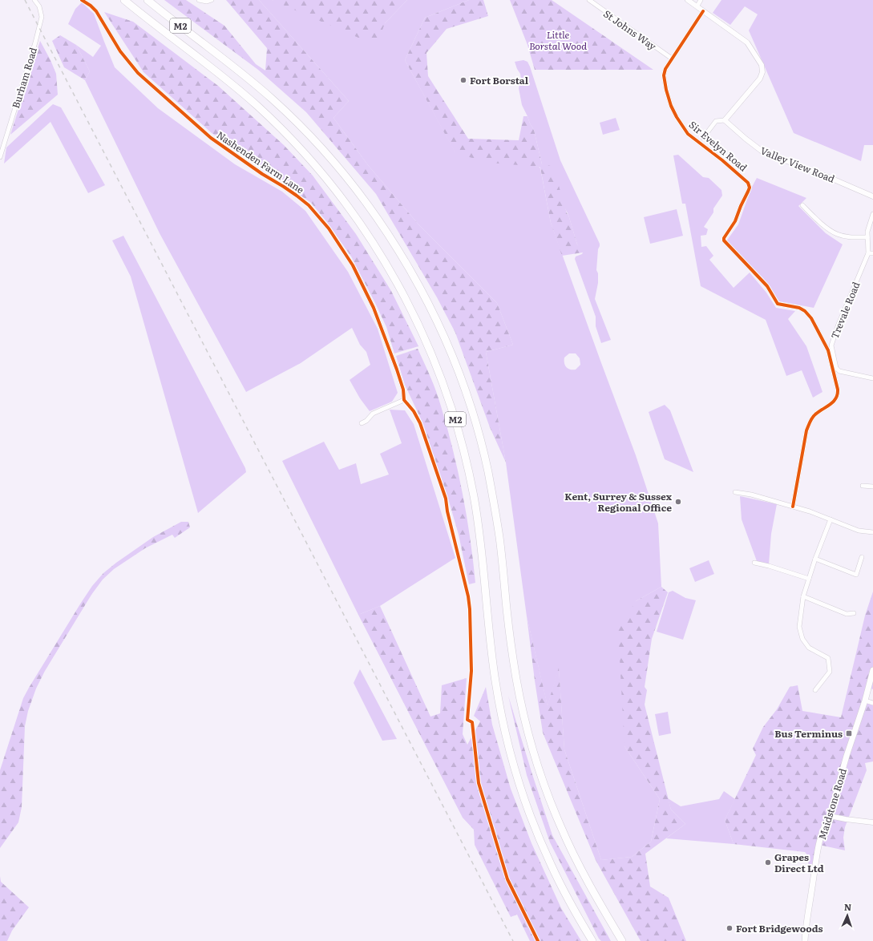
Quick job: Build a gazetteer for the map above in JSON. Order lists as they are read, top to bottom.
{
  "streets": {
    "highway": ["M2"],
    "main road": ["Maidstone Road"],
    "street": [
      "St Johns Way",
      "Burham Road",
      "Sir Evelyn Road",
      "Nashenden Farm Lane",
      "Valley View Road",
      "Trevale Road"
    ]
  },
  "crossings": [
    ["St Johns Way", "Sir Evelyn Road"]
  ],
  "parks": ["Little Borstal Wood"],
  "places": {
    "other": [
      "Fort Borstal",
      "Kent, Surrey & Sussex Regional Office",
      "Grapes Direct Ltd",
      "Fort Bridgewoods"
    ],
    "transit": ["Bus Terminus"]
  },
  "north": "top"
}
